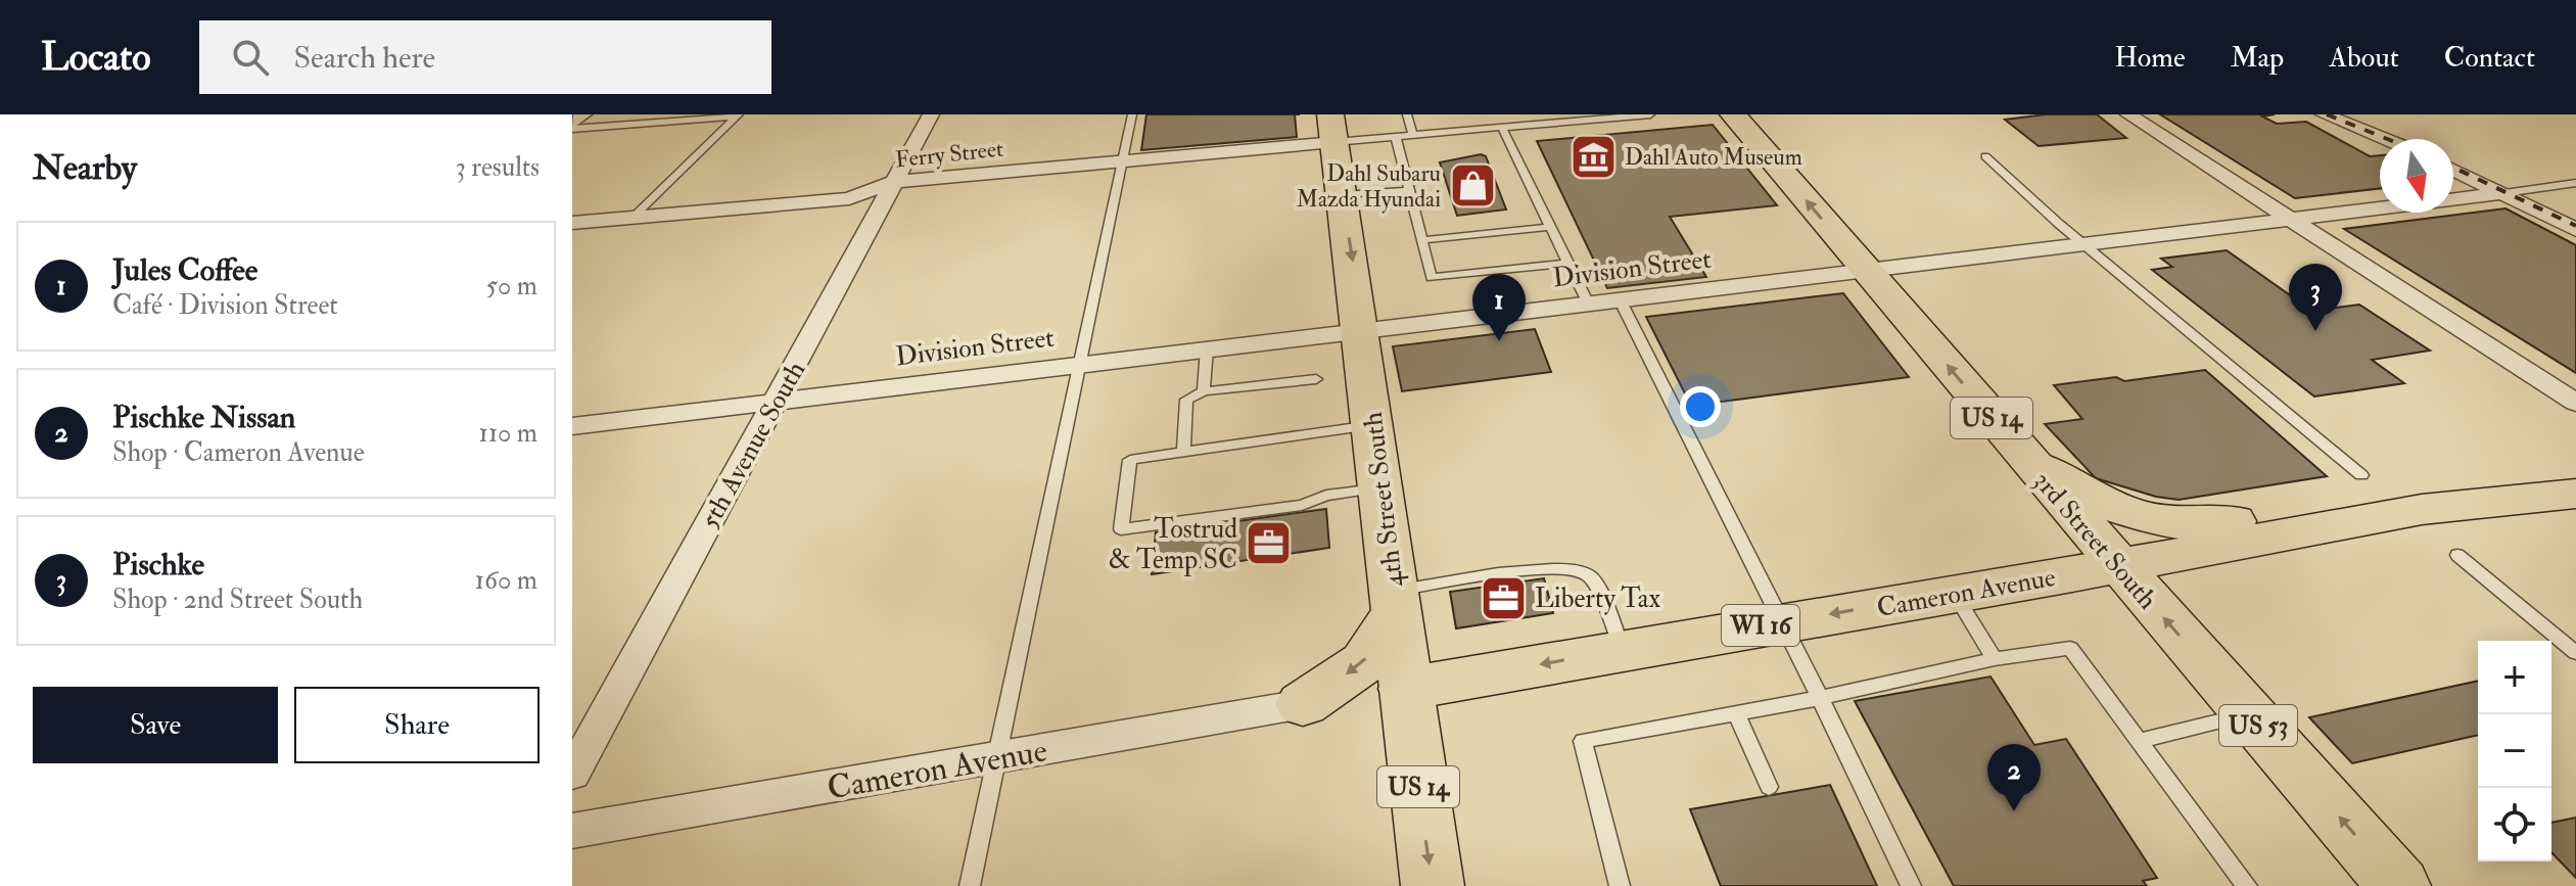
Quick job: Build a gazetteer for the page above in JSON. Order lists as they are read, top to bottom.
{
  "streets": {
    "main road": [
      "US 14",
      "4th Street South",
      "3rd Street South",
      "Cameron Avenue",
      "WI 16",
      "US 53"
    ],
    "street": ["Ferry Street", "Division Street", "5th Avenue South"]
  },
  "crossings": [
    ["Ferry Street", "5th Avenue South"],
    ["Ferry Street", "4th Street South"],
    ["Division Street", "5th Avenue South"],
    ["Division Street", "4th Street South"],
    ["Division Street", "3rd Street South"],
    ["4th Street South", "Cameron Avenue"],
    ["3rd Street South", "Cameron Avenue"]
  ],
  "one_way": ["4th Street South", "3rd Street South"],
  "places": {
    "museum": ["Dahl Auto Museum"],
    "shop": ["Dahl Subaru Mazda Hyundai"],
    "office": ["Tostrud & Temp SC", "Liberty Tax"]
  },
  "north": "bottom",
  "page": {
    "header": "Locato",
    "search": "Search here",
    "nav": [
      "Home",
      "Map",
      "About",
      "Contact"
    ],
    "heading": ["Nearby", "3 results"],
    "list": [
      {
        "mark": "1",
        "name": "Jules Coffee",
        "note": "Café · Division Street",
        "value": "50 m"
      },
      {
        "mark": "2",
        "name": "Pischke Nissan",
        "note": "Shop · Cameron Avenue",
        "value": "110 m"
      },
      {
        "mark": "3",
        "name": "Pischke",
        "note": "Shop · 2nd Street South",
        "value": "160 m"
      }
    ],
    "pins": ["3", "1", "2"],
    "map_buttons": ["+", "−"],
    "buttons": ["Save", "Share"]
  }
}
